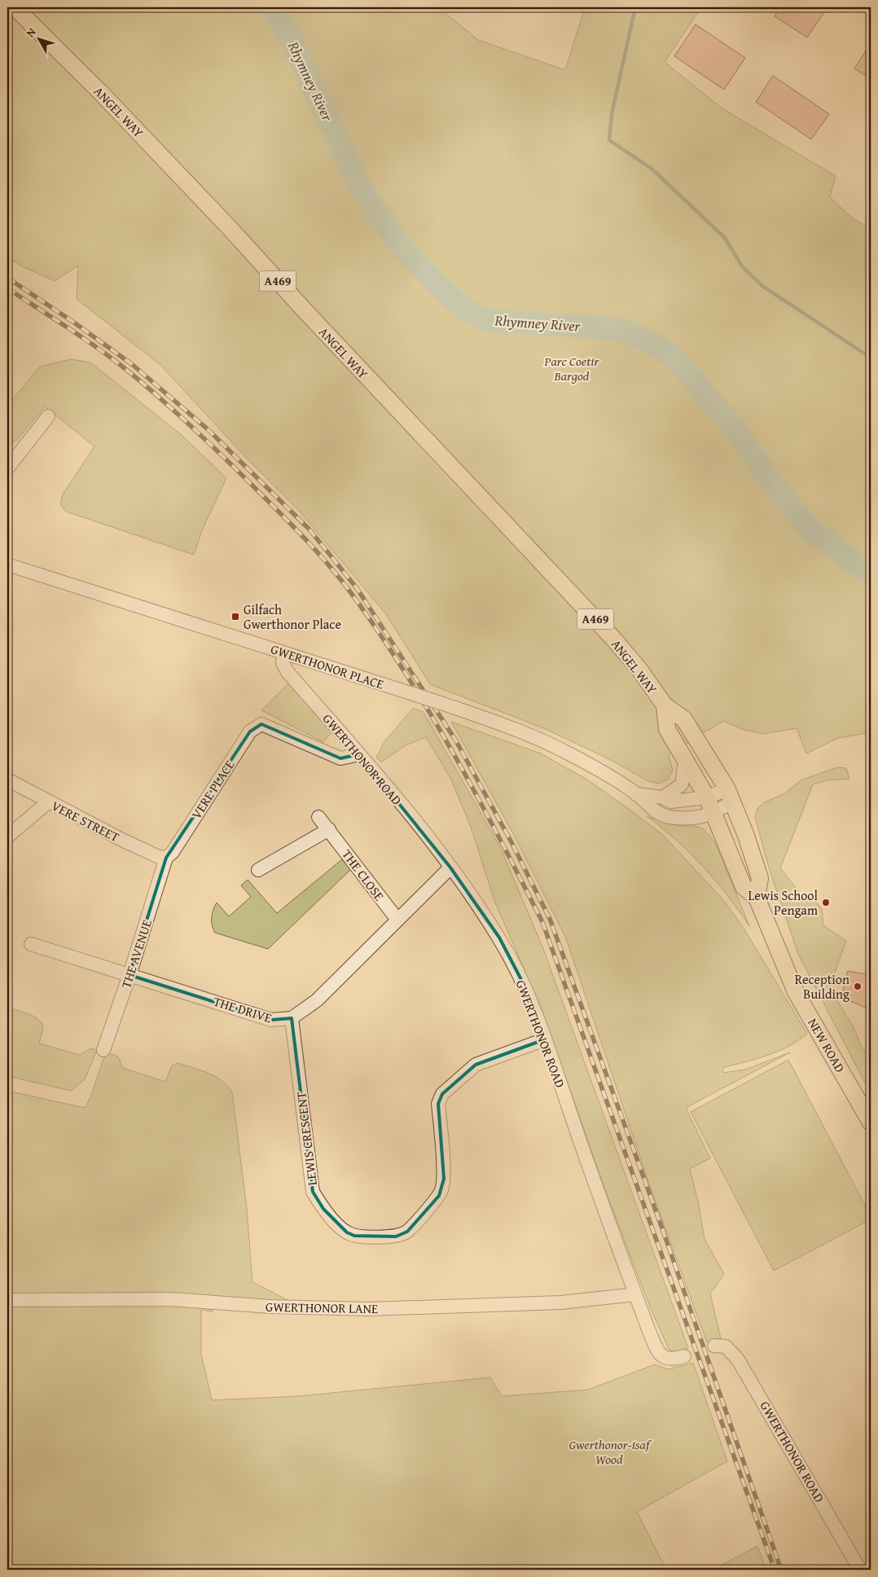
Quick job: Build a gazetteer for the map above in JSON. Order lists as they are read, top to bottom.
{
  "streets": {
    "main road": ["ANGEL WAY", "A469", "NEW ROAD"],
    "street": [
      "GWERTHONOR PLACE",
      "GWERTHONOR ROAD",
      "VERE PLACE",
      "VERE STREET",
      "THE CLOSE",
      "THE AVENUE",
      "THE DRIVE",
      "LEWIS CRESCENT",
      "GWERTHONOR LANE"
    ]
  },
  "crossings": [
    ["ANGEL WAY", "A469"],
    ["ANGEL WAY", "GWERTHONOR PLACE"],
    ["ANGEL WAY", "NEW ROAD"],
    ["A469", "GWERTHONOR PLACE"],
    ["A469", "NEW ROAD"],
    ["GWERTHONOR PLACE", "GWERTHONOR ROAD"],
    ["GWERTHONOR PLACE", "NEW ROAD"],
    ["GWERTHONOR ROAD", "VERE PLACE"],
    ["GWERTHONOR ROAD", "THE DRIVE"],
    ["GWERTHONOR ROAD", "LEWIS CRESCENT"],
    ["GWERTHONOR ROAD", "GWERTHONOR LANE"],
    ["VERE PLACE", "VERE STREET"],
    ["VERE PLACE", "THE AVENUE"],
    ["VERE STREET", "THE AVENUE"],
    ["THE CLOSE", "THE DRIVE"],
    ["THE AVENUE", "THE DRIVE"],
    ["THE DRIVE", "LEWIS CRESCENT"]
  ],
  "water": ["Rhymney River"],
  "parks": ["Parc Coetir Bargod", "Gwerthonor-isaf Wood"],
  "places": {
    "transit": ["Gilfach Gwerthonor Place"],
    "other": ["Lewis School Pengam", "Reception Building"]
  },
  "north": "top left"
}
